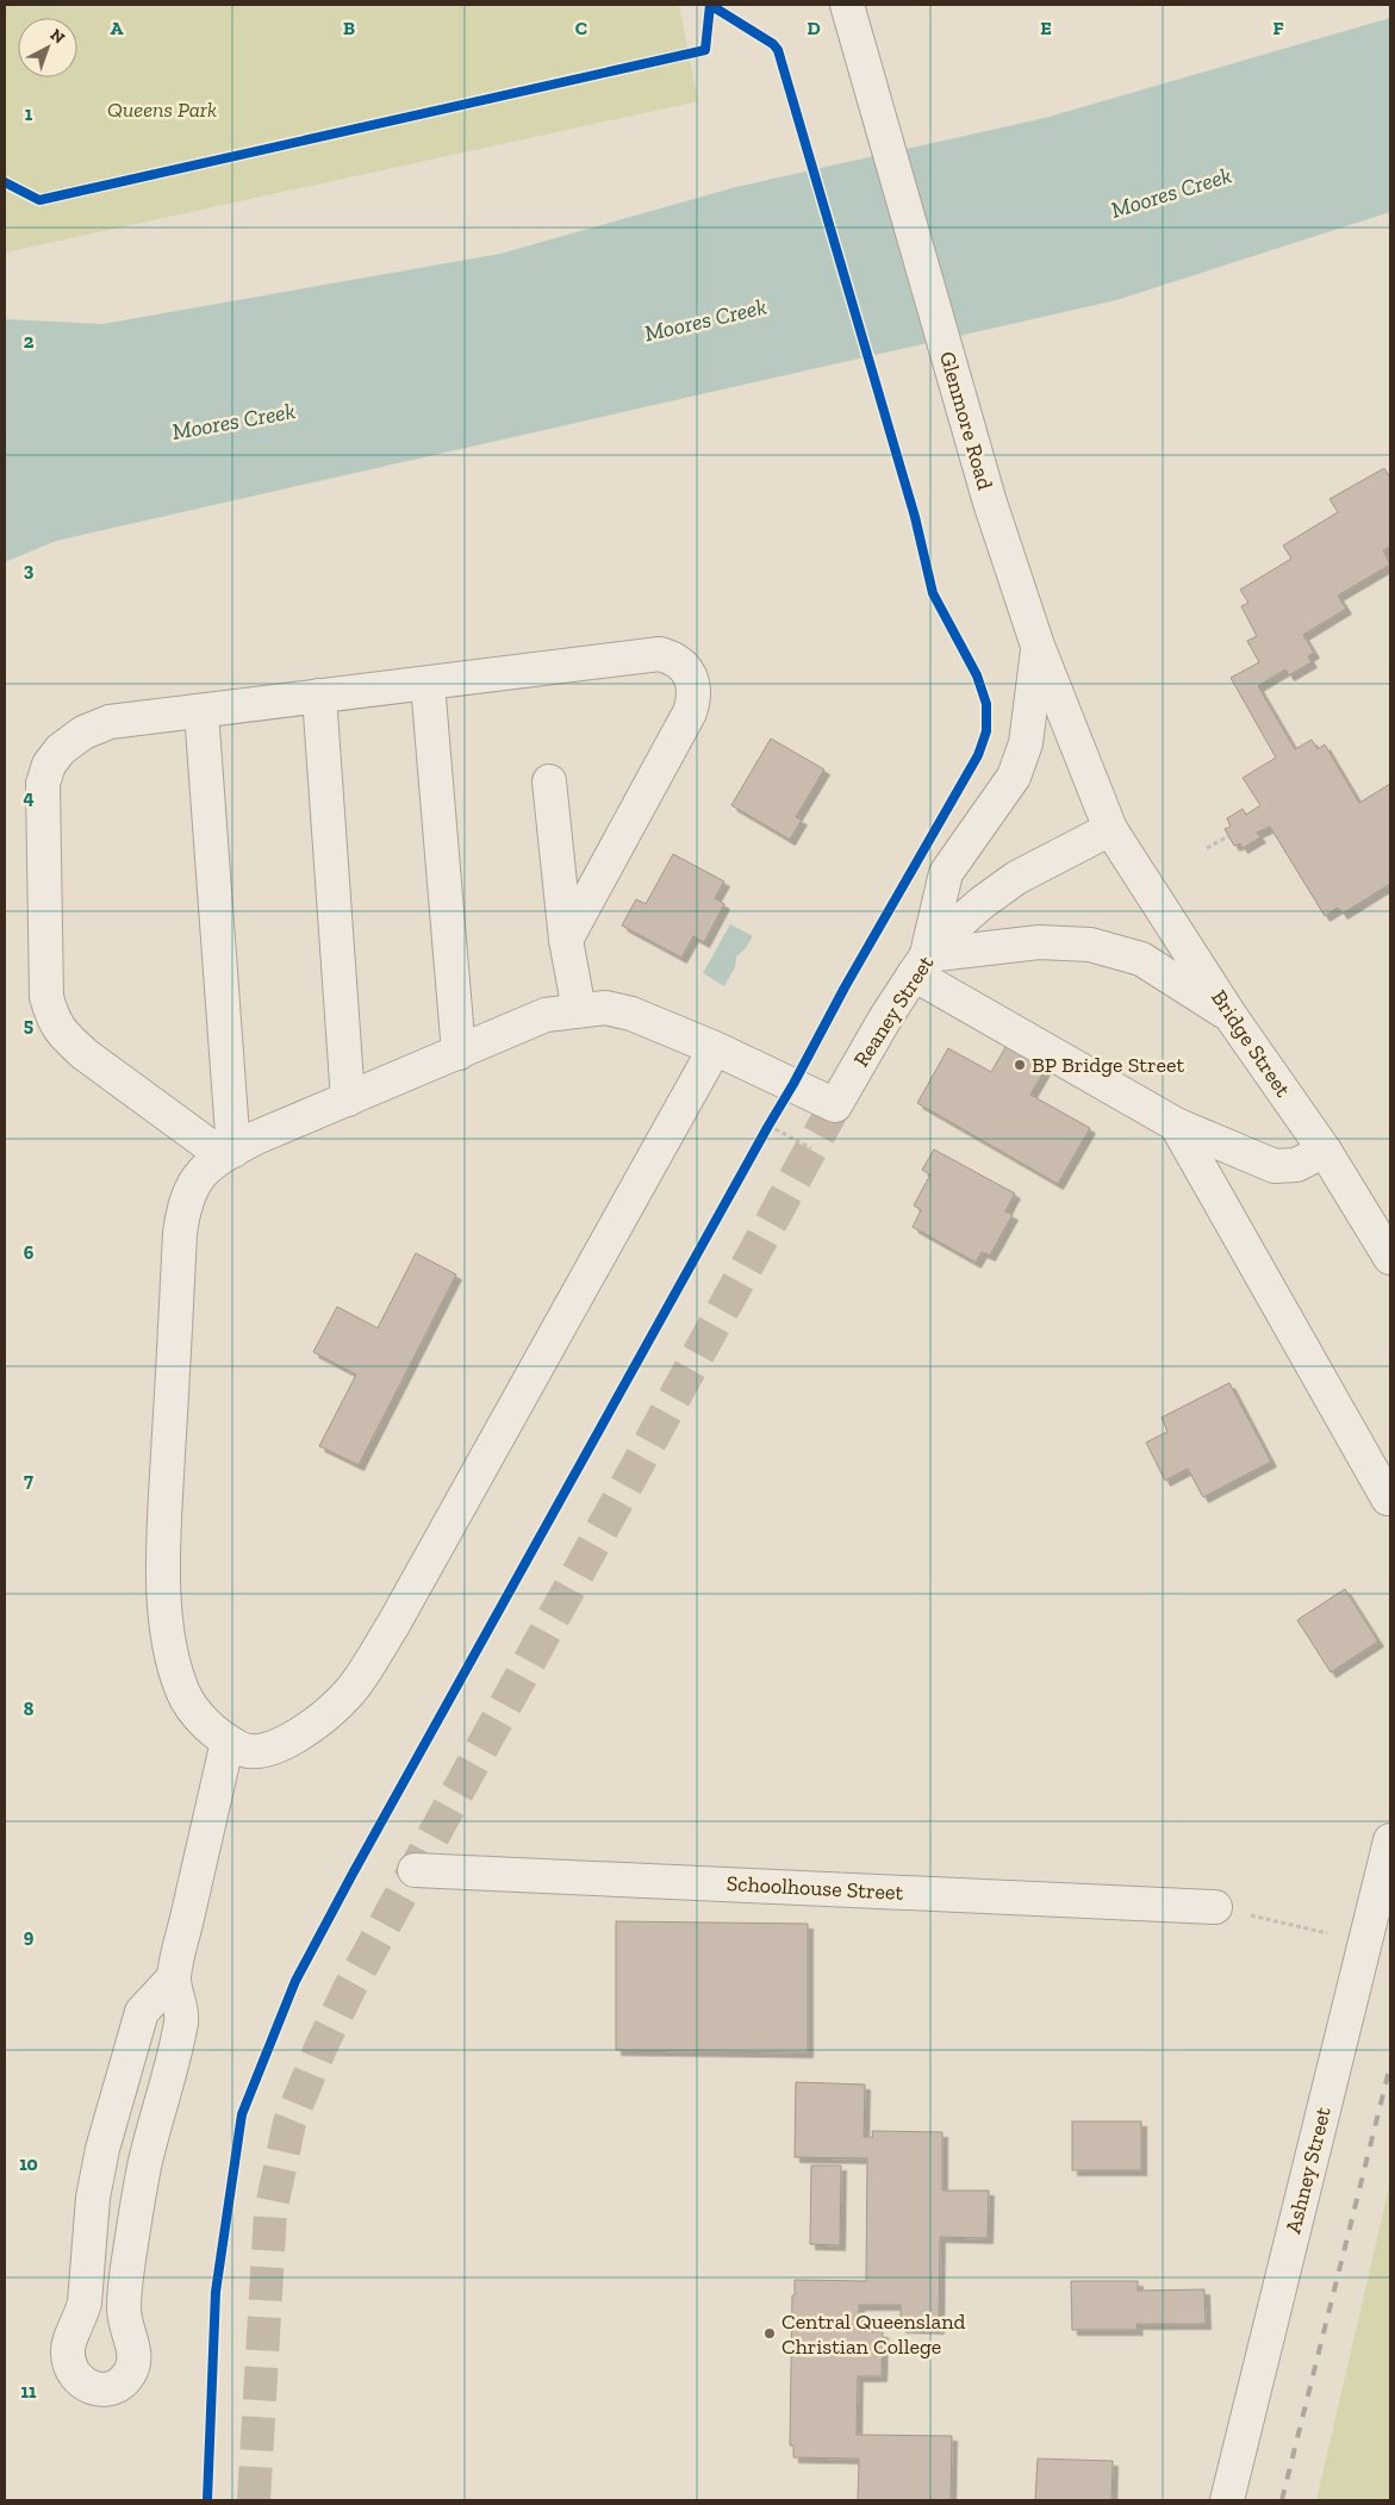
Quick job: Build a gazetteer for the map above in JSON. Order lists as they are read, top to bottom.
{
  "streets": {
    "street": [
      "Glenmore Road",
      "Reaney Street",
      "Bridge Street",
      "Schoolhouse Street",
      "Ashney Street"
    ]
  },
  "crossings": [
    ["Glenmore Road", "Reaney Street"],
    ["Glenmore Road", "Bridge Street"],
    ["Reaney Street", "Bridge Street"]
  ],
  "water": ["Moores Creek"],
  "parks": ["Queens Park"],
  "places": ["BP Bridge Street", "Central Queensland Christian College"],
  "north": "top right",
  "grid": {
    "columns": [
      "A",
      "B",
      "C",
      "D",
      "E",
      "F"
    ],
    "rows": [
      "1",
      "2",
      "3",
      "4",
      "5",
      "6",
      "7",
      "8",
      "9",
      "10",
      "11"
    ]
  }
}
